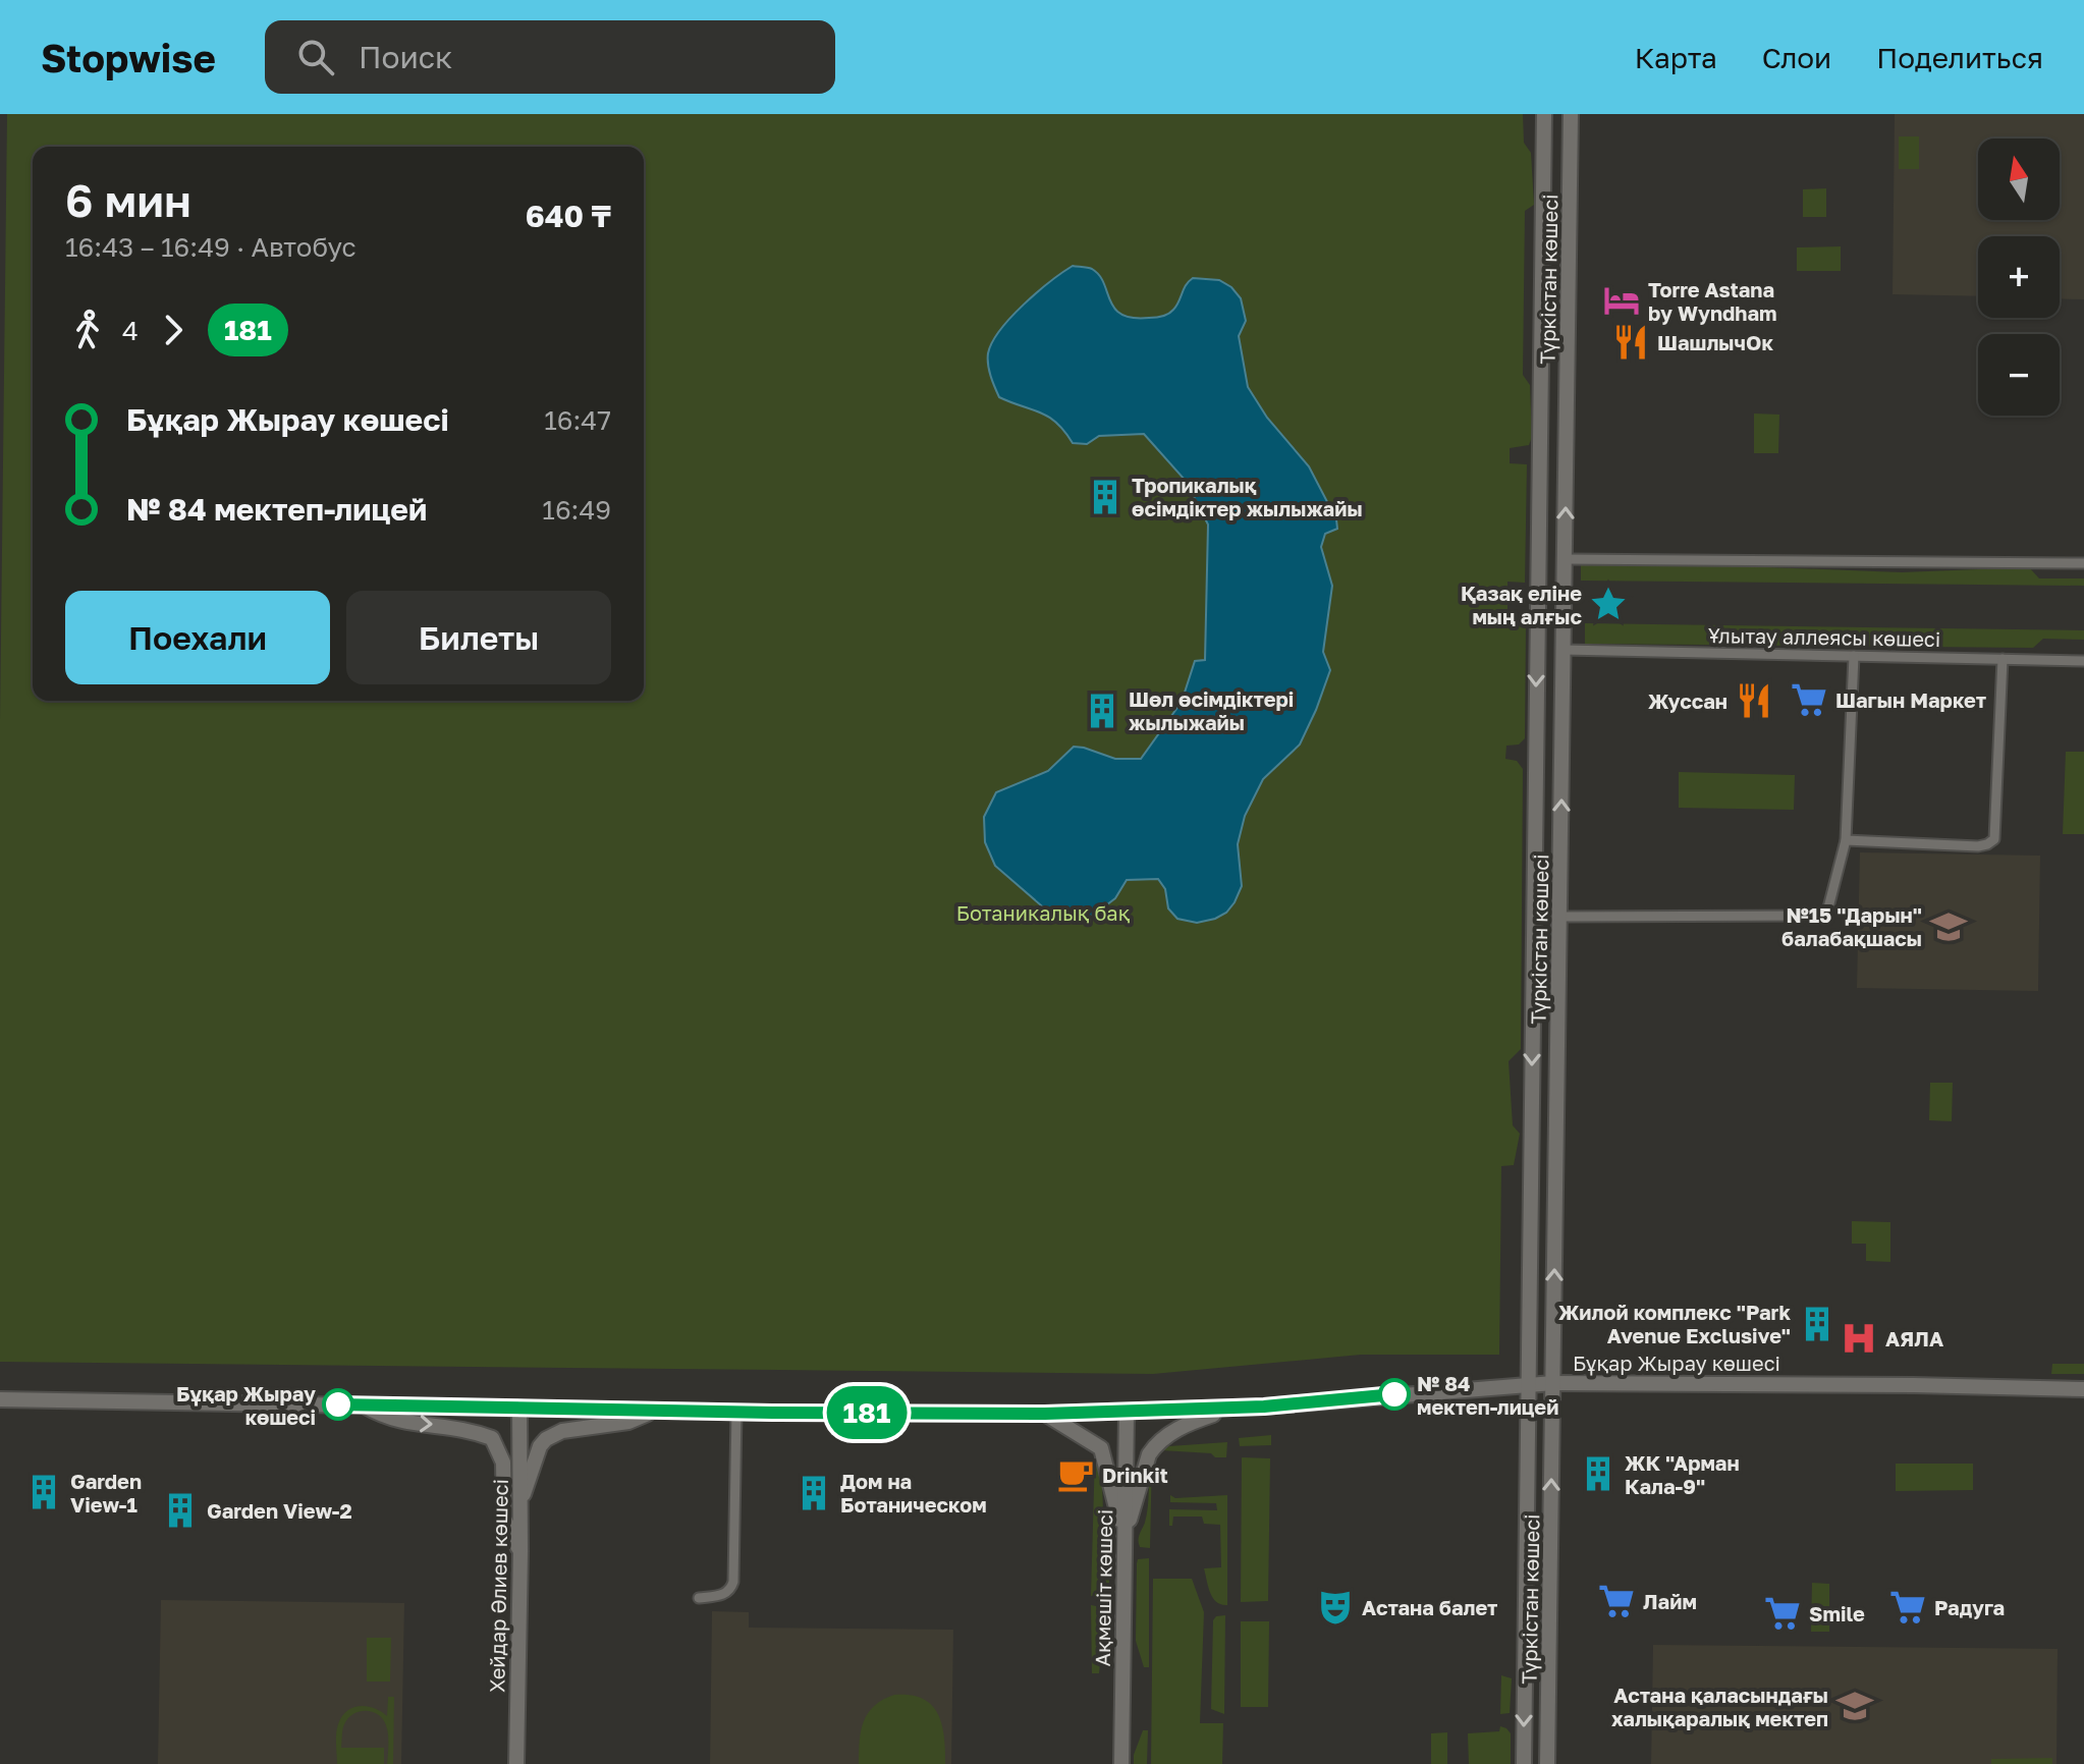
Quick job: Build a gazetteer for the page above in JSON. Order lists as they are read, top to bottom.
{
  "streets": {
    "street": [
      "Түркістан көшесі",
      "Ұлытау аллеясы көшесі",
      "Бұқар Жырау көшесі",
      "Хейдар Әлиев көшесі",
      "Ақмешіт көшесі"
    ]
  },
  "crossings": [
    ["Түркістан көшесі", "Ұлытау аллеясы көшесі"],
    ["Түркістан көшесі", "Бұқар Жырау көшесі"],
    ["Бұқар Жырау көшесі", "Хейдар Әлиев көшесі"],
    ["Бұқар Жырау көшесі", "Ақмешіт көшесі"]
  ],
  "parks": ["Ботаникалық бақ"],
  "places": {
    "hotel": ["Torre Astana by Wyndham"],
    "restaurant": ["ШашлычОк", "Жуссан"],
    "building": [
      "Тропикалық өсімдіктер жылыжайы",
      "Шөл өсімдіктері жылыжайы",
      "Жилой комплекс \"Park Avenue Exclusive\"",
      "ЖК \"Арман Кала-9\"",
      "Garden View-1",
      "Дом на Ботаническом",
      "Garden View-2"
    ],
    "place": ["Қазақ еліне мың алғыс"],
    "supermarket": [
      "Шагын Маркет",
      "Лайм",
      "Радуга",
      "Smile"
    ],
    "school or university": ["№15 \"Дарын\" балабақшасы", "Астана қаласындағы халықаралық мектеп"],
    "hospital": ["АЯЛА"],
    "other": ["№ 84 мектеп-лицей", "Бұқар Жырау көшесі"],
    "cafe": ["Drinkit"],
    "theatre": ["Астана балет"]
  },
  "lines": ["bus line 181"],
  "north": "top",
  "page": {
    "header": "Stopwise",
    "search": "Поиск",
    "nav": ["Карта", "Слои", "Поделиться"],
    "on_map": "181",
    "map_buttons": ["+", "−"],
    "heading": ["6 мин", "16:43 – 16:49 · Автобус", "640 ₸"],
    "legs": ["4", "181"],
    "list": [
      {
        "name": "Бұқар Жырау көшесі",
        "value": "16:47"
      },
      {
        "name": "№ 84 мектеп-лицей",
        "value": "16:49"
      }
    ],
    "buttons": ["Поехали", "Билеты"]
  }
}
